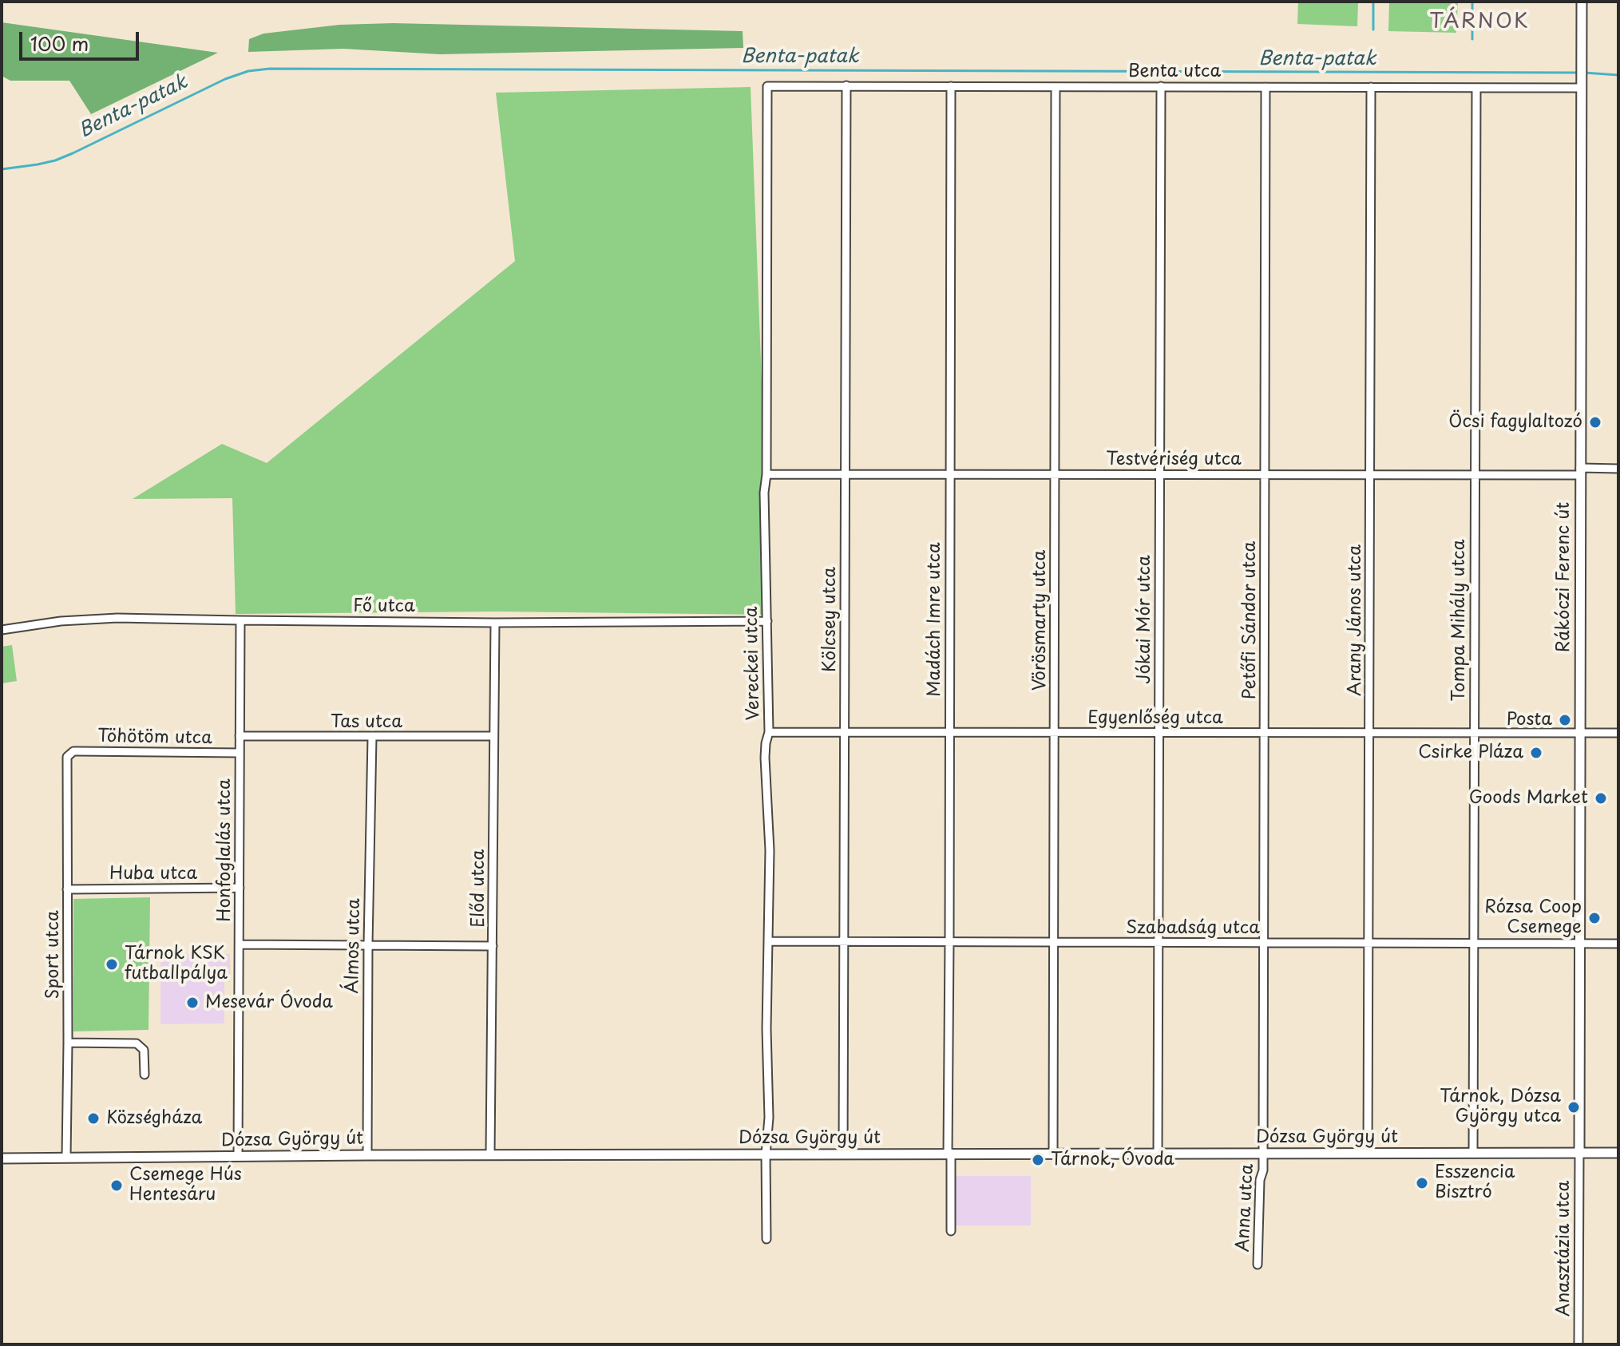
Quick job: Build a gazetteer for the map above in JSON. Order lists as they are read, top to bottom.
{
  "streets": {
    "street": [
      "Benta utca",
      "Testvériség utca",
      "Rákóczi Ferenc út",
      "Fő utca",
      "Kölcsey utca",
      "Madách Imre utca",
      "Jókai Mór utca",
      "Vörösmarty utca",
      "Petőfi Sándor utca",
      "Arany János utca",
      "Tompa Mihály utca",
      "Vereckei utca",
      "Egyenlőség utca",
      "Tas utca",
      "Töhötöm utca",
      "Honfoglalás utca",
      "Huba utca",
      "Előd utca",
      "Szabadság utca",
      "Álmos utca",
      "Sport utca",
      "Dózsa György út",
      "Anna utca",
      "Anasztázia utca"
    ]
  },
  "crossings": [
    ["Benta utca", "Rákóczi Ferenc út"],
    ["Benta utca", "Kölcsey utca"],
    ["Benta utca", "Madách Imre utca"],
    ["Benta utca", "Jókai Mór utca"],
    ["Benta utca", "Vörösmarty utca"],
    ["Benta utca", "Petőfi Sándor utca"],
    ["Benta utca", "Arany János utca"],
    ["Benta utca", "Tompa Mihály utca"],
    ["Benta utca", "Vereckei utca"],
    ["Testvériség utca", "Rákóczi Ferenc út"],
    ["Testvériség utca", "Kölcsey utca"],
    ["Testvériség utca", "Madách Imre utca"],
    ["Testvériség utca", "Jókai Mór utca"],
    ["Testvériség utca", "Vörösmarty utca"],
    ["Testvériség utca", "Petőfi Sándor utca"],
    ["Testvériség utca", "Arany János utca"],
    ["Testvériség utca", "Tompa Mihály utca"],
    ["Testvériség utca", "Vereckei utca"],
    ["Rákóczi Ferenc út", "Egyenlőség utca"],
    ["Rákóczi Ferenc út", "Szabadság utca"],
    ["Rákóczi Ferenc út", "Dózsa György út"],
    ["Rákóczi Ferenc út", "Anasztázia utca"],
    ["Fő utca", "Vereckei utca"],
    ["Fő utca", "Honfoglalás utca"],
    ["Fő utca", "Előd utca"],
    ["Kölcsey utca", "Egyenlőség utca"],
    ["Kölcsey utca", "Szabadság utca"],
    ["Kölcsey utca", "Dózsa György út"],
    ["Madách Imre utca", "Egyenlőség utca"],
    ["Madách Imre utca", "Szabadság utca"],
    ["Madách Imre utca", "Dózsa György út"],
    ["Jókai Mór utca", "Egyenlőség utca"],
    ["Jókai Mór utca", "Szabadság utca"],
    ["Jókai Mór utca", "Dózsa György út"],
    ["Vörösmarty utca", "Egyenlőség utca"],
    ["Vörösmarty utca", "Szabadság utca"],
    ["Vörösmarty utca", "Dózsa György út"],
    ["Petőfi Sándor utca", "Egyenlőség utca"],
    ["Petőfi Sándor utca", "Szabadság utca"],
    ["Petőfi Sándor utca", "Dózsa György út"],
    ["Petőfi Sándor utca", "Anna utca"],
    ["Arany János utca", "Egyenlőség utca"],
    ["Arany János utca", "Szabadság utca"],
    ["Arany János utca", "Dózsa György út"],
    ["Tompa Mihály utca", "Egyenlőség utca"],
    ["Tompa Mihály utca", "Szabadság utca"],
    ["Tompa Mihály utca", "Dózsa György út"],
    ["Vereckei utca", "Egyenlőség utca"],
    ["Vereckei utca", "Szabadság utca"],
    ["Vereckei utca", "Dózsa György út"],
    ["Tas utca", "Honfoglalás utca"],
    ["Tas utca", "Előd utca"],
    ["Tas utca", "Álmos utca"],
    ["Töhötöm utca", "Honfoglalás utca"],
    ["Töhötöm utca", "Sport utca"],
    ["Honfoglalás utca", "Huba utca"],
    ["Honfoglalás utca", "Dózsa György út"],
    ["Huba utca", "Sport utca"],
    ["Előd utca", "Dózsa György út"],
    ["Álmos utca", "Dózsa György út"],
    ["Sport utca", "Dózsa György út"],
    ["Dózsa György út", "Anna utca"],
    ["Dózsa György út", "Anasztázia utca"]
  ],
  "districts": ["TÁRNOK"],
  "water": ["Benta-patak"],
  "places": [
    "Öcsi fagylaltozó",
    "Posta",
    "Csirke Pláza",
    "Goods Market",
    "Rózsa Coop Csemege",
    "Tárnok KSK futballpálya",
    "Mesevár Óvoda",
    "Tárnok, Dózsa György utca",
    "Községháza",
    "Tárnok, Óvoda",
    "Esszencia Bisztró",
    "Csemege Hús Hentesáru"
  ],
  "scale_bar": "100 m"
}
